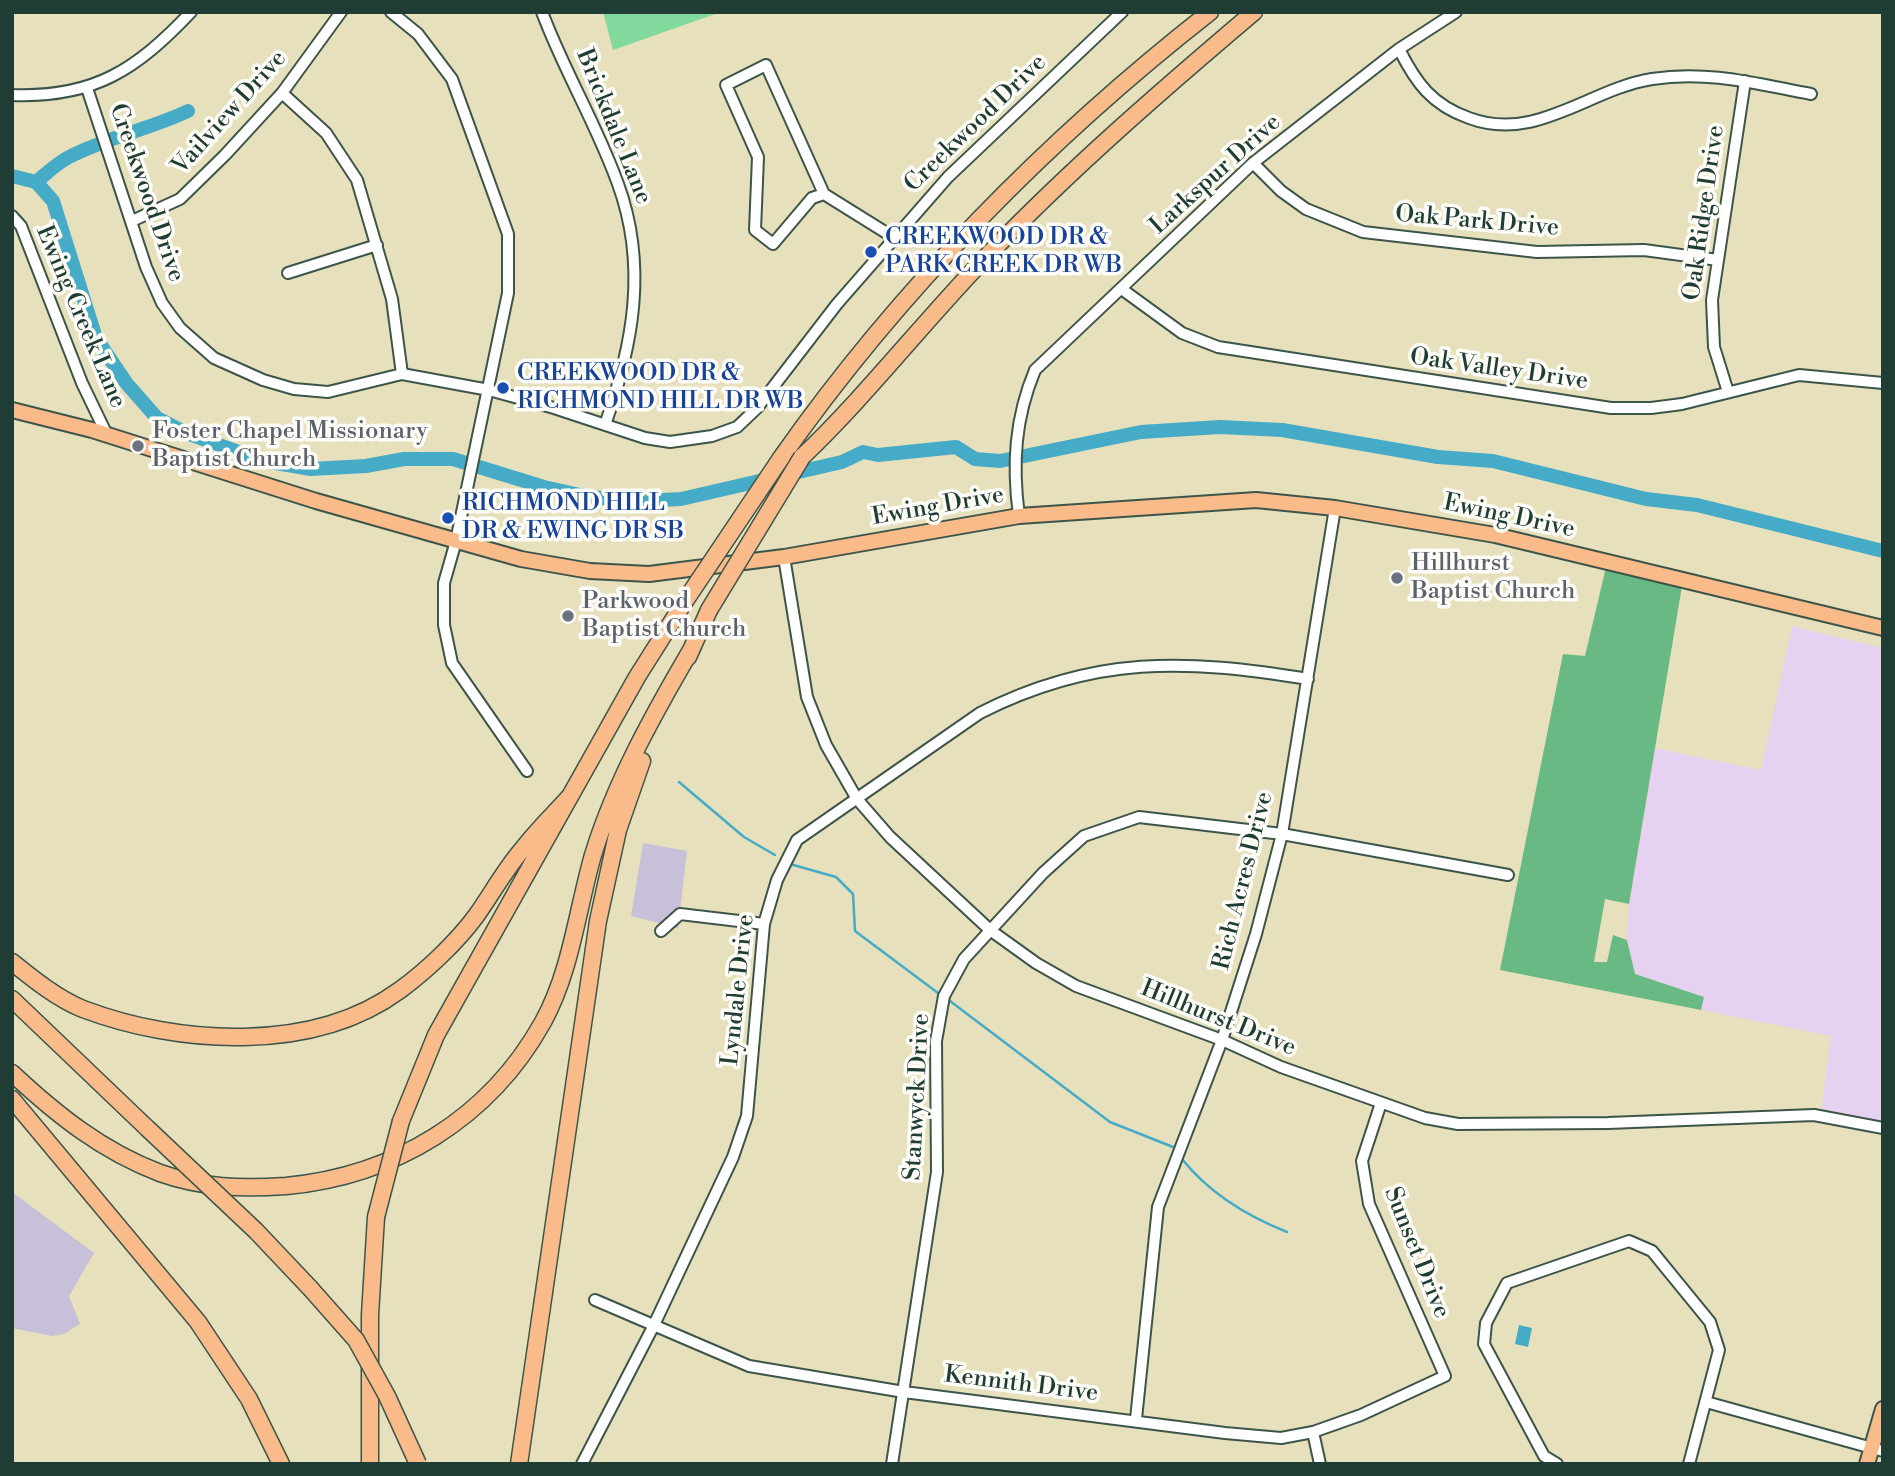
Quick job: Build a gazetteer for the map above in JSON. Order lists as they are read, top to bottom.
{
  "streets": {
    "main road": ["Ewing Drive"],
    "street": [
      "Vailview Drive",
      "Creekwood Drive",
      "Brickdale Lane",
      "Larkspur Drive",
      "Oak Ridge Drive",
      "Oak Park Drive",
      "Ewing Creek Lane",
      "Oak Valley Drive",
      "Rich Acres Drive",
      "Lyndale Drive",
      "Hillhurst Drive",
      "Stanwyck Drive",
      "Sunset Drive",
      "Kennith Drive"
    ]
  },
  "crossings": [
    ["Vailview Drive", "Creekwood Drive"],
    ["Creekwood Drive", "Brickdale Lane"],
    ["Larkspur Drive", "Oak Park Drive"],
    ["Larkspur Drive", "Oak Valley Drive"],
    ["Larkspur Drive", "Ewing Drive"],
    ["Oak Ridge Drive", "Oak Park Drive"],
    ["Oak Ridge Drive", "Oak Valley Drive"],
    ["Ewing Creek Lane", "Ewing Drive"],
    ["Ewing Drive", "Rich Acres Drive"],
    ["Ewing Drive", "Hillhurst Drive"],
    ["Rich Acres Drive", "Lyndale Drive"],
    ["Rich Acres Drive", "Hillhurst Drive"],
    ["Rich Acres Drive", "Stanwyck Drive"],
    ["Rich Acres Drive", "Kennith Drive"],
    ["Lyndale Drive", "Hillhurst Drive"],
    ["Lyndale Drive", "Kennith Drive"],
    ["Hillhurst Drive", "Stanwyck Drive"],
    ["Hillhurst Drive", "Sunset Drive"],
    ["Stanwyck Drive", "Kennith Drive"],
    ["Sunset Drive", "Kennith Drive"]
  ],
  "places": [
    "CREEKWOOD DR & PARK CREEK DR WB",
    "CREEKWOOD DR & RICHMOND HILL DR WB",
    "Foster Chapel Missionary Baptist Church",
    "RICHMOND HILL DR & EWING DR SB",
    "Hillhurst Baptist Church",
    "Parkwood Baptist Church"
  ]
}
